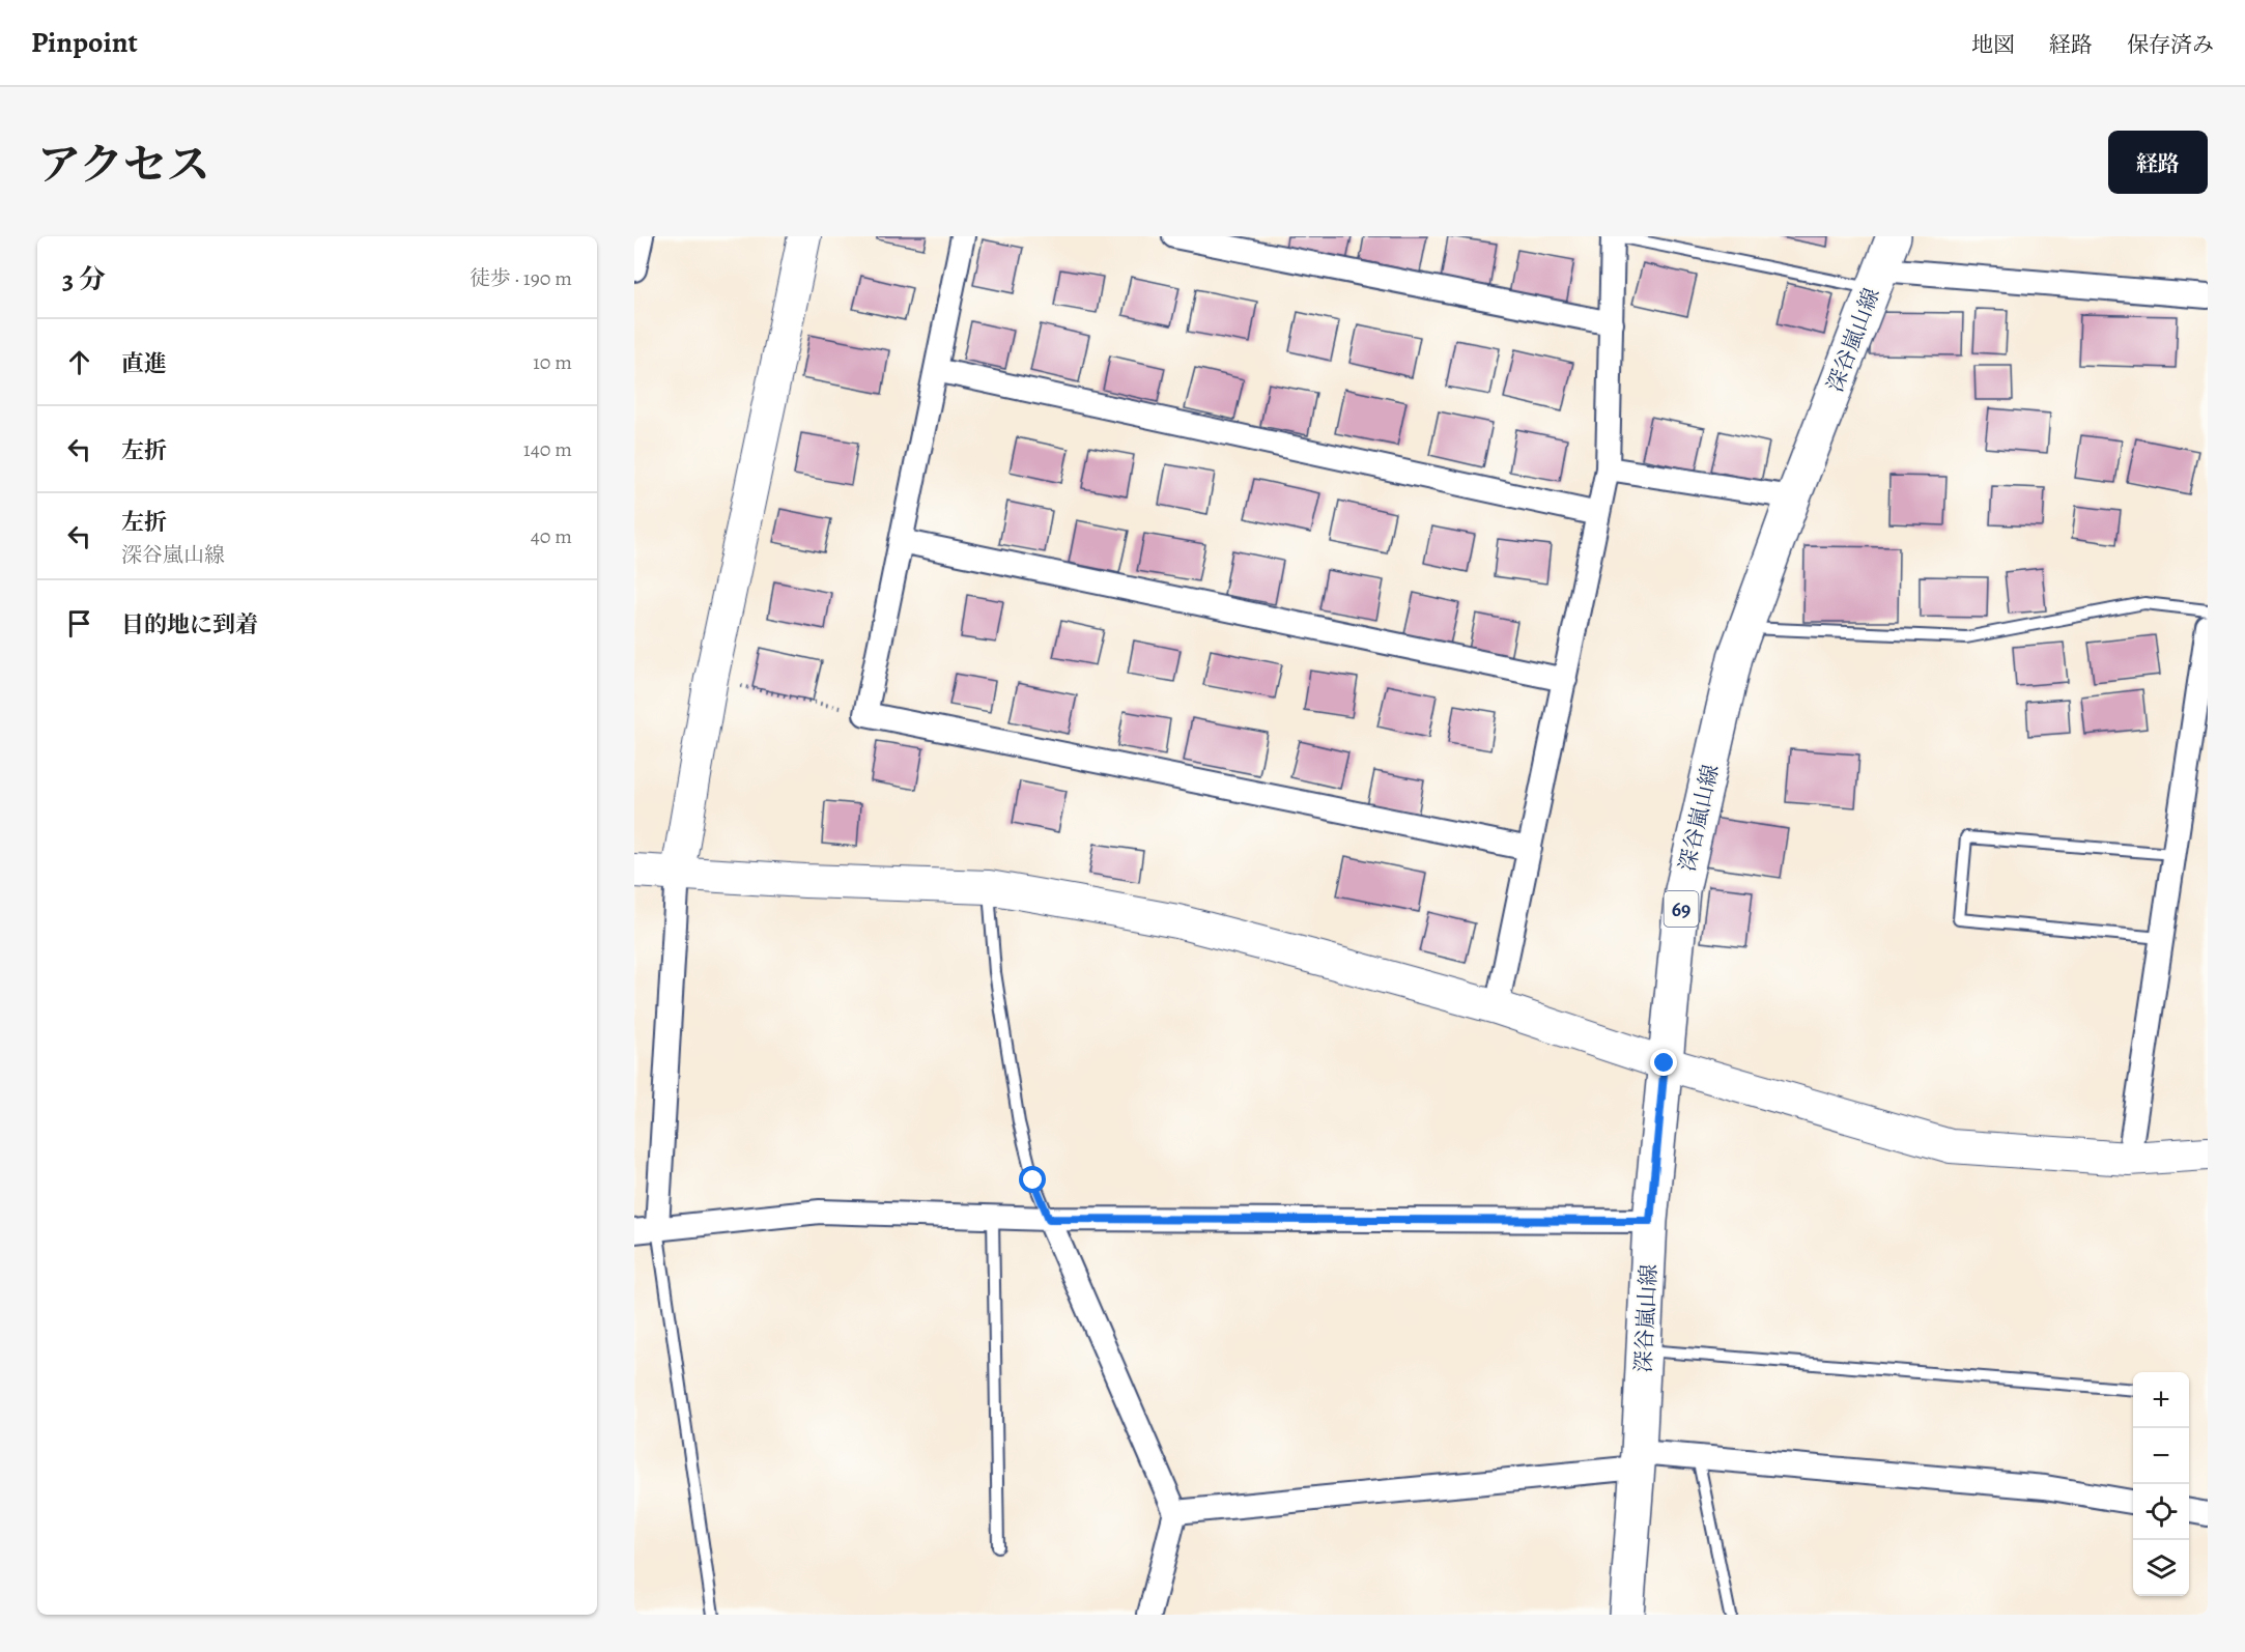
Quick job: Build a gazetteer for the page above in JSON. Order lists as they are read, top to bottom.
{
  "streets": {
    "main road": ["深谷嵐山線", "69"]
  },
  "page": {
    "header": "Pinpoint",
    "nav": ["地図", "経路", "保存済み"],
    "title": "アクセス",
    "buttons": "経路",
    "heading": ["3 分", "徒歩 · 190 m"],
    "list": [
      ["直進", "10 m"],
      ["左折", "140 m"],
      ["左折", "深谷嵐山線", "40 m"],
      "目的地に到着"
    ],
    "map_buttons": ["+", "−"]
  }
}
